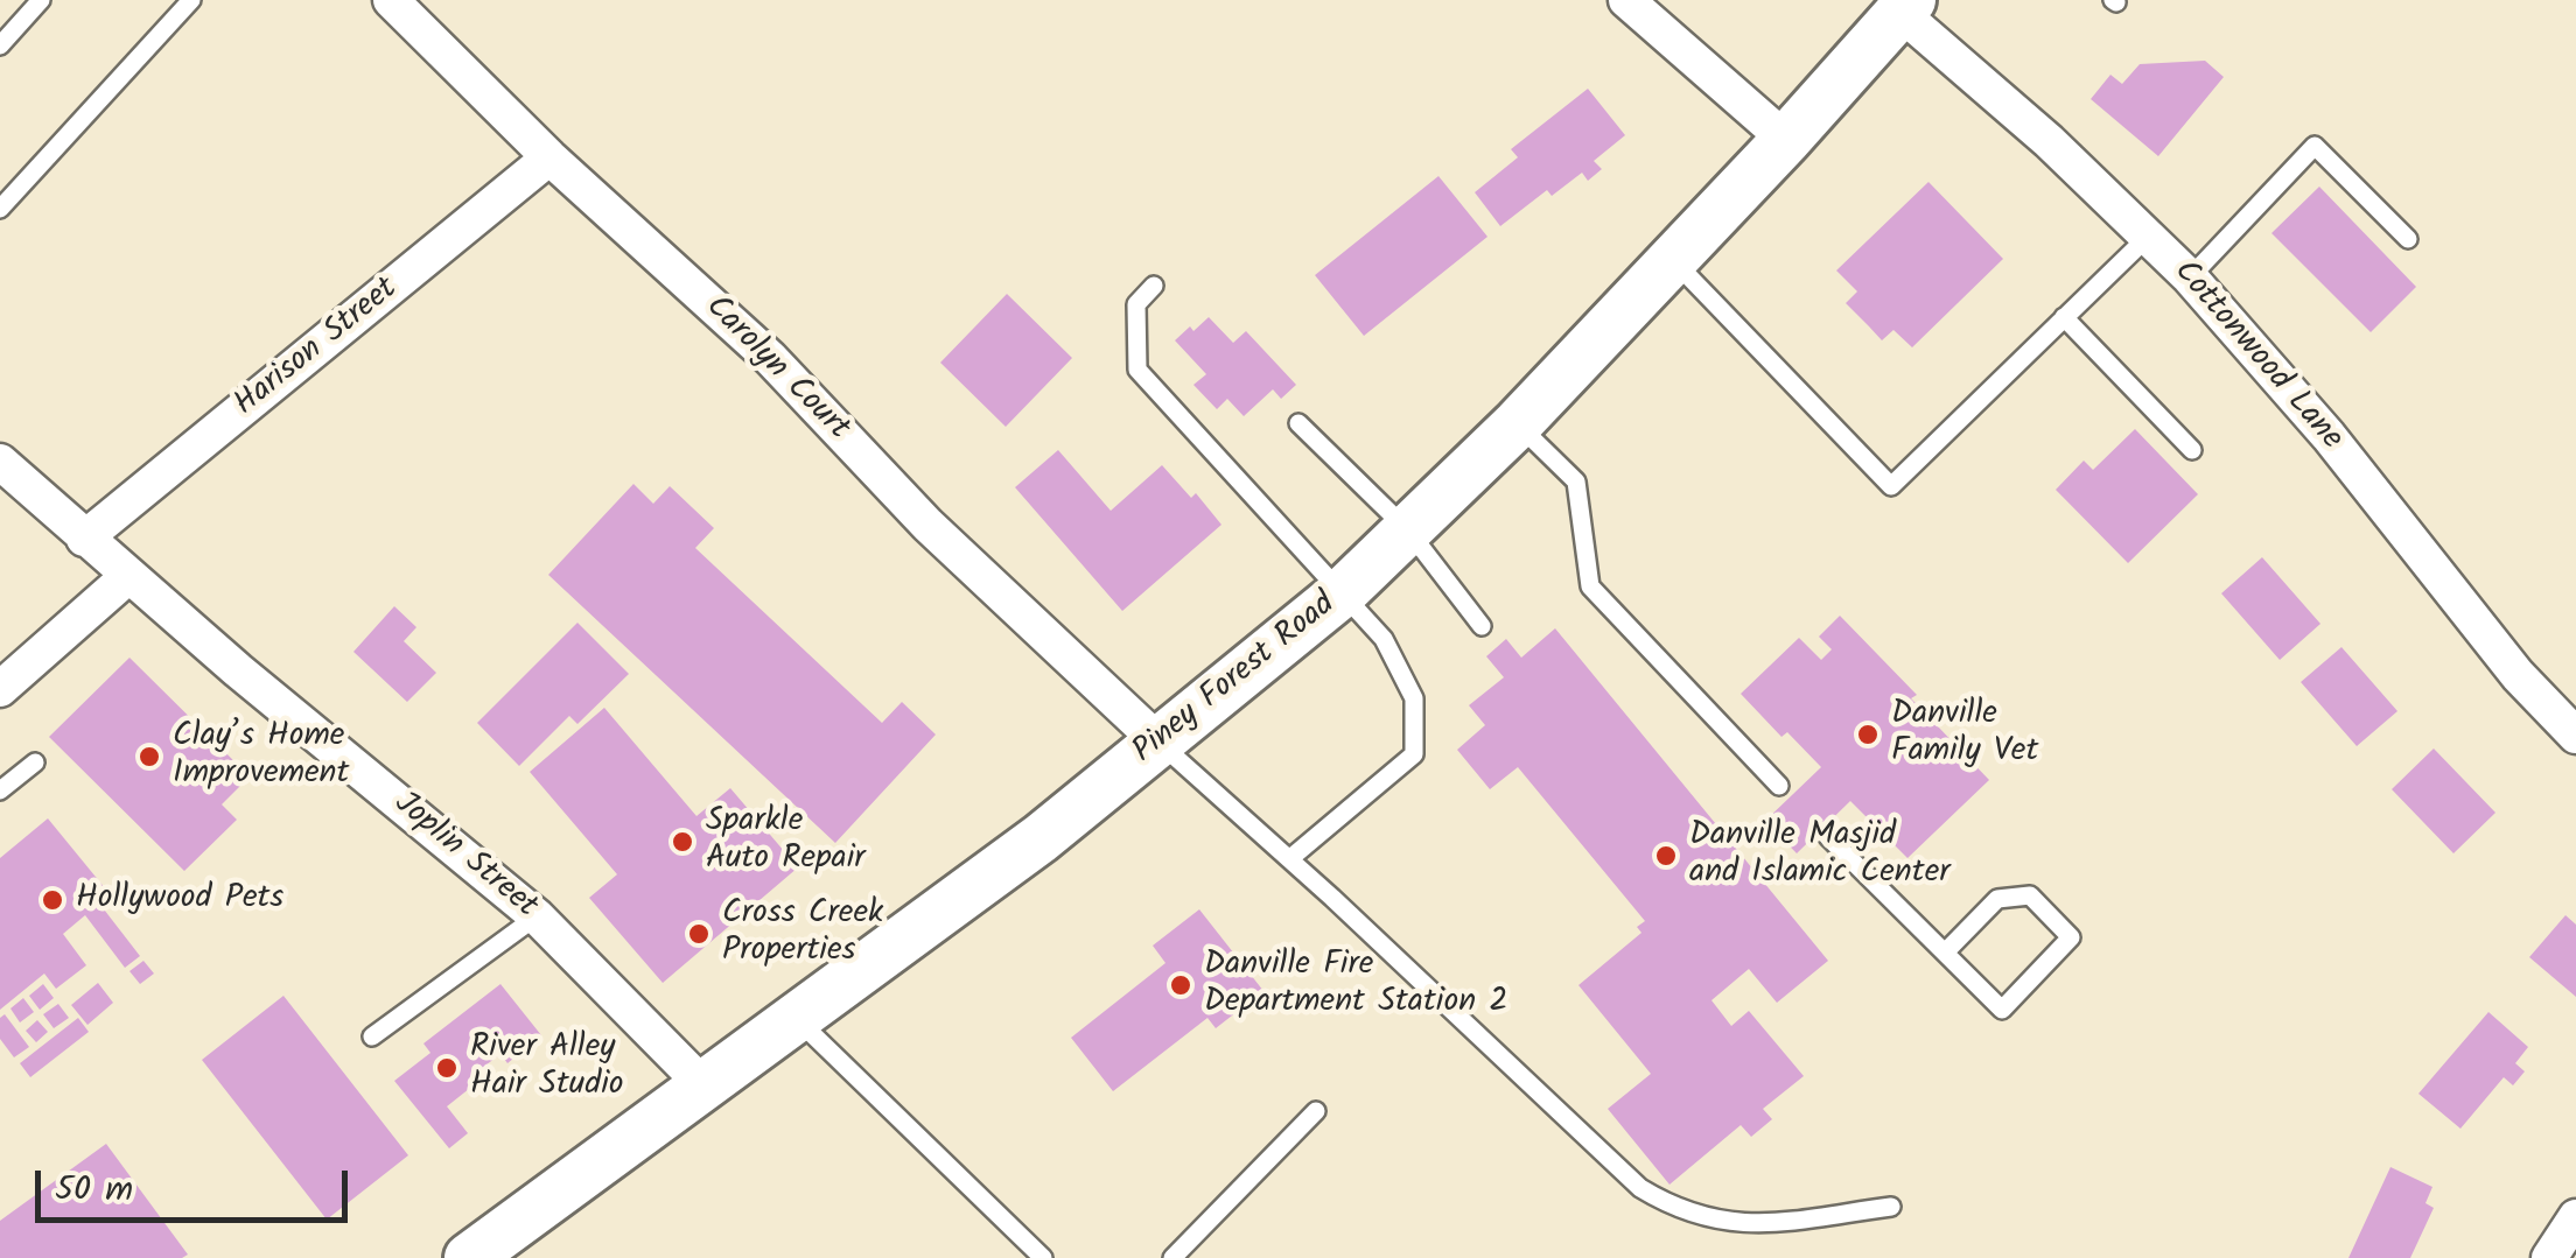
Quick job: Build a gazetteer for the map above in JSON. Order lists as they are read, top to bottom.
{
  "streets": {
    "main road": ["Piney Forest Road"],
    "street": [
      "Harison Street",
      "Cottonwood Lane",
      "Carolyn Court",
      "Joplin Street"
    ]
  },
  "crossings": [
    ["Harison Street", "Carolyn Court"],
    ["Harison Street", "Joplin Street"],
    ["Cottonwood Lane", "Piney Forest Road"],
    ["Carolyn Court", "Piney Forest Road"],
    ["Piney Forest Road", "Joplin Street"]
  ],
  "places": [
    "Danville Family Vet",
    "Clay’s Home Improvement",
    "Sparkle Auto Repair",
    "Danville Masjid and Islamic Center",
    "Hollywood Pets",
    "Cross Creek Properties",
    "Danville Fire Department Station 2",
    "River Alley Hair Studio"
  ],
  "scale_bar": "50 m"
}
